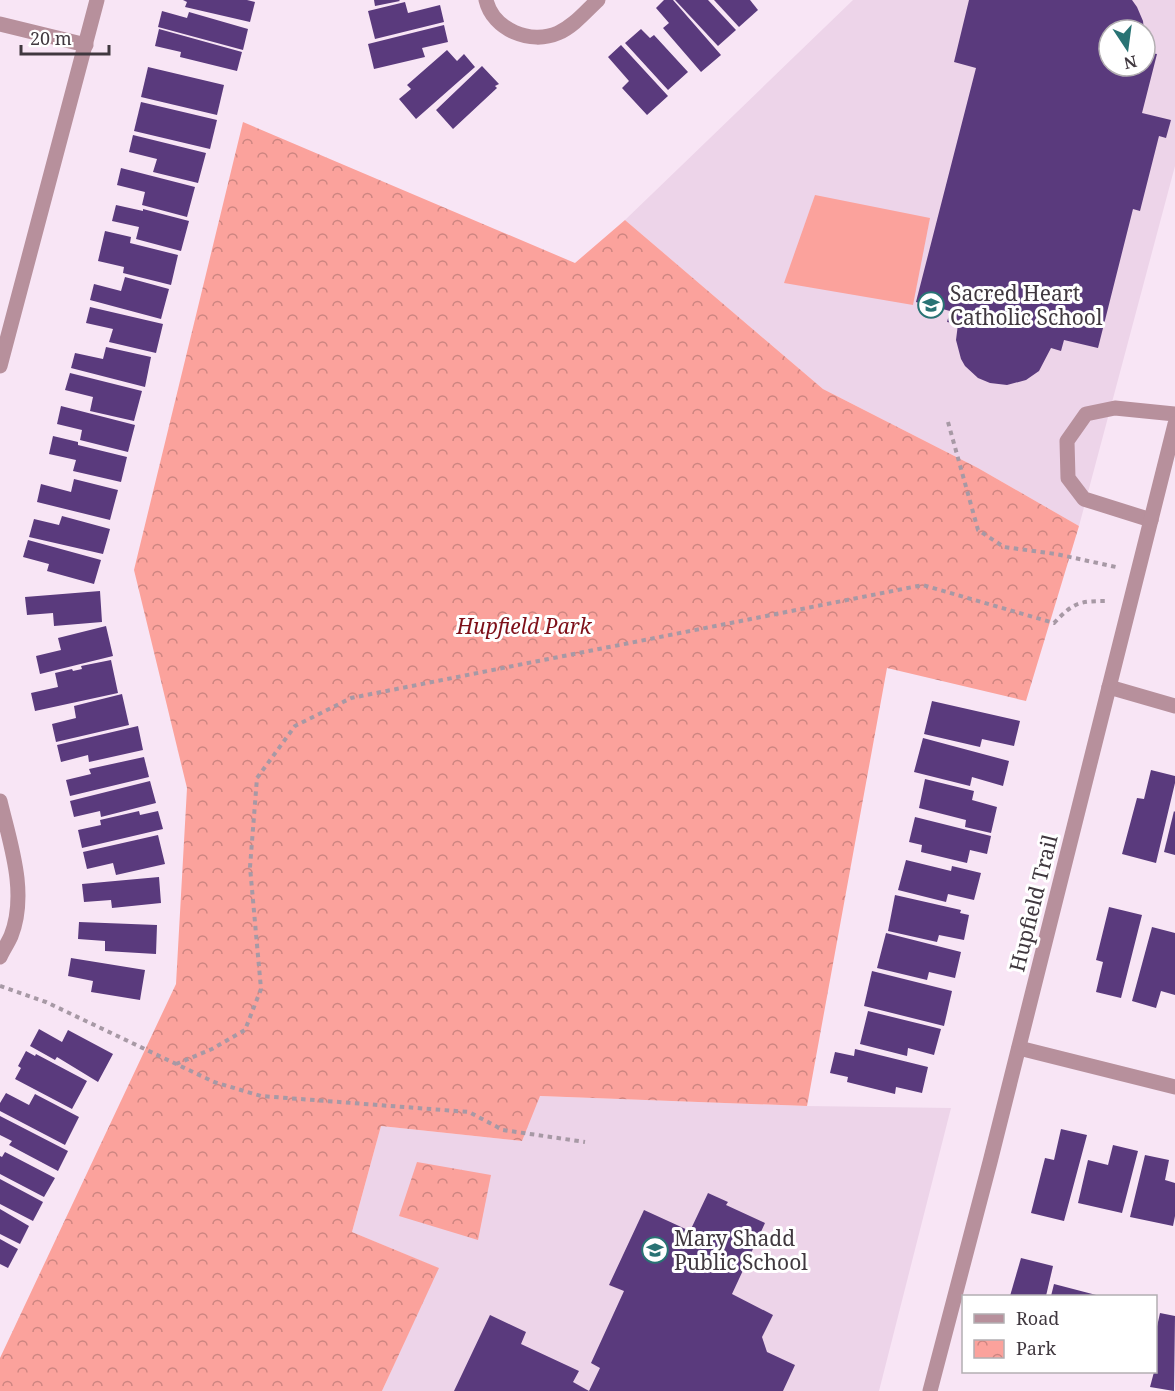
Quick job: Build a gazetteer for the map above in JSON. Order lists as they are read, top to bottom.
{
  "streets": {
    "street": ["Hupfield Trail"]
  },
  "parks": ["Hupfield Park"],
  "places": {
    "school or university": ["Sacred Heart Catholic School", "Mary Shadd Public School"]
  },
  "legend": ["Road", "Park"],
  "scale_bar": "20 m",
  "north": "bottom"
}
